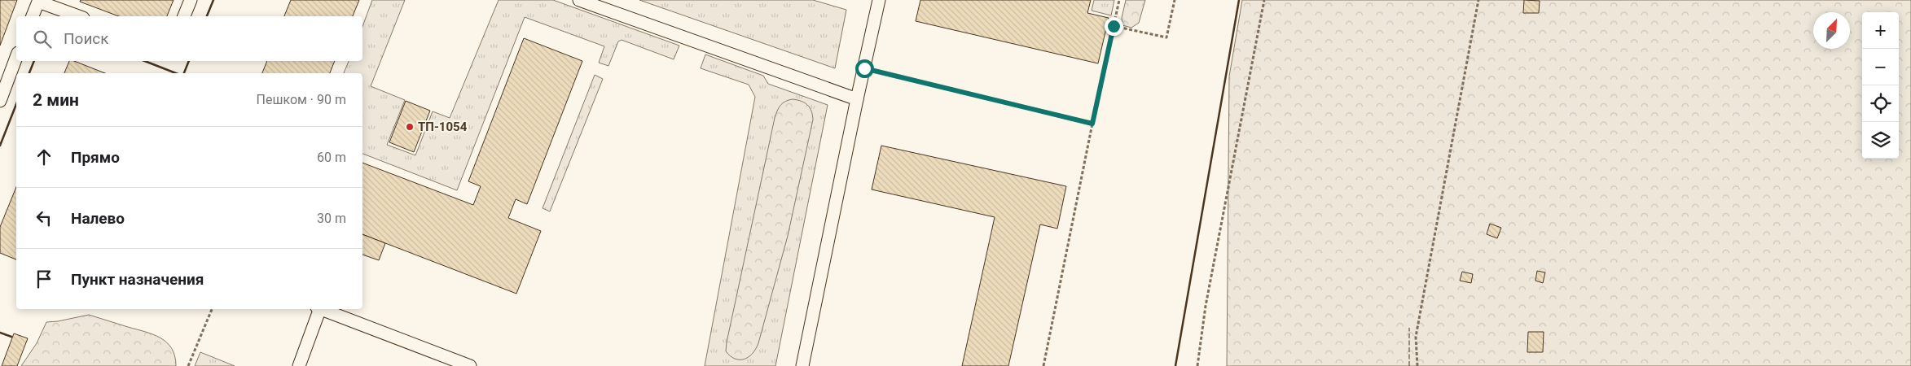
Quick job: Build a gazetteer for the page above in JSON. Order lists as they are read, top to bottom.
{
  "places": ["ТП-1054"],
  "north": "top right",
  "page": {
    "map_buttons": ["+", "−"],
    "search": "Поиск",
    "heading": ["2 мин", "Пешком · 90 m"],
    "list": [
      ["Прямо", "60 m"],
      ["Налево", "30 m"],
      "Пункт назначения"
    ]
  }
}
